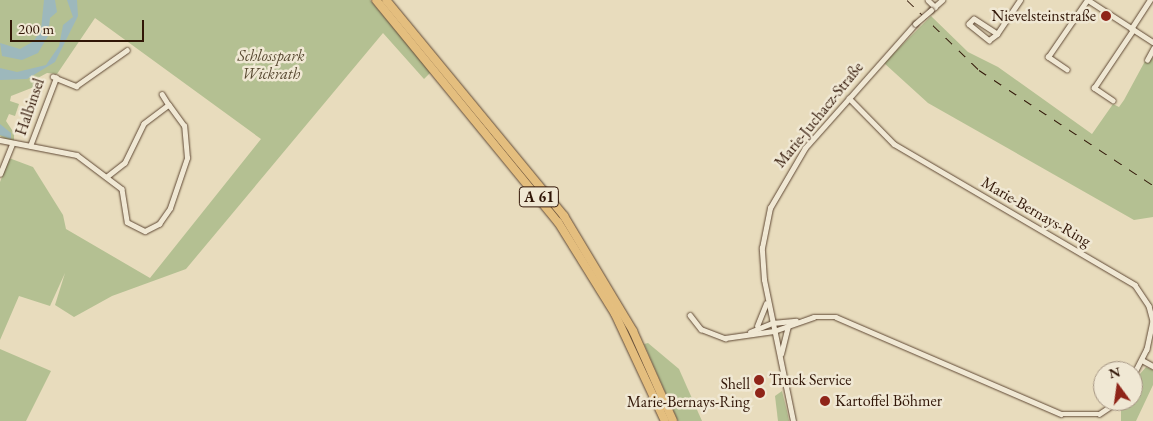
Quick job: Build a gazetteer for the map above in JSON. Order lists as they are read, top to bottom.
{
  "streets": {
    "highway": ["A 61"],
    "street": ["Halbinsel", "Marie-Juchacz-Straße", "Marie-Bernays-Ring"]
  },
  "crossings": [
    ["Marie-Juchacz-Straße", "Marie-Bernays-Ring"]
  ],
  "parks": ["Schlosspark Wickrath"],
  "places": [
    "Nievelsteinstraße",
    "Truck Service",
    "Shell Marie-Bernays-Ring",
    "Kartoffel Böhmer"
  ],
  "scale_bar": "200 m",
  "north": "top"
}
